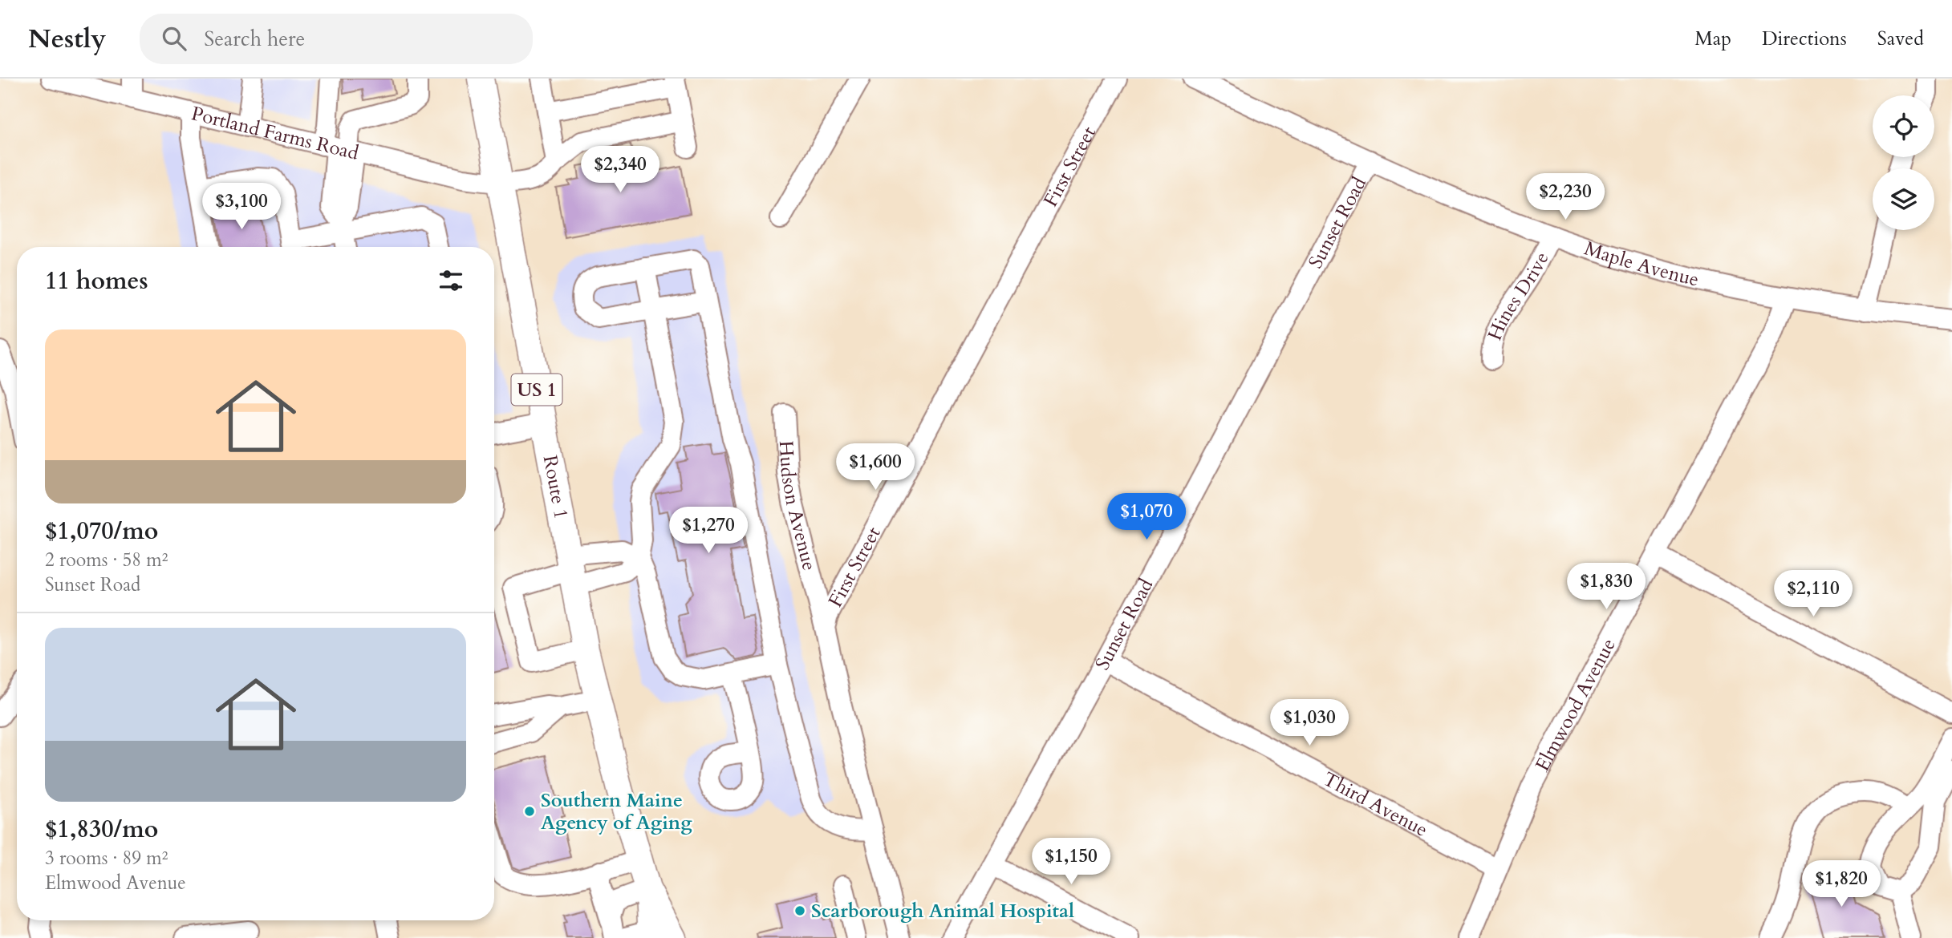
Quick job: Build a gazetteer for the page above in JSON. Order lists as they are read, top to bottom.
{
  "streets": {
    "main road": ["US 1", "Route 1"],
    "street": [
      "Portland Farms Road",
      "First Street",
      "Sunset Road",
      "Maple Avenue",
      "Hines Drive",
      "Hudson Avenue",
      "Elmwood Avenue",
      "Third Avenue"
    ]
  },
  "crossings": [
    ["Portland Farms Road", "Route 1"],
    ["First Street", "Hudson Avenue"],
    ["Sunset Road", "Maple Avenue"],
    ["Sunset Road", "Third Avenue"],
    ["Maple Avenue", "Hines Drive"],
    ["Maple Avenue", "Elmwood Avenue"],
    ["Elmwood Avenue", "Third Avenue"]
  ],
  "places": ["Southern Maine Agency of Aging", "Scarborough Animal Hospital"],
  "page": {
    "header": "Nestly",
    "search": "Search here",
    "nav": ["Map", "Directions", "Saved"],
    "price": [
      "$2,340",
      "$2,230",
      "$3,100",
      "$1,600",
      "$1,070",
      "$1,270",
      "$1,830",
      "$2,110",
      "$1,030",
      "$1,150",
      "$1,820"
    ],
    "heading": "11 homes",
    "list": [
      {
        "name": "$1,070/mo",
        "note": "2 rooms · 58 m² · Sunset Road"
      },
      {
        "name": "$1,830/mo",
        "note": "3 rooms · 89 m² · Elmwood Avenue"
      }
    ]
  }
}
